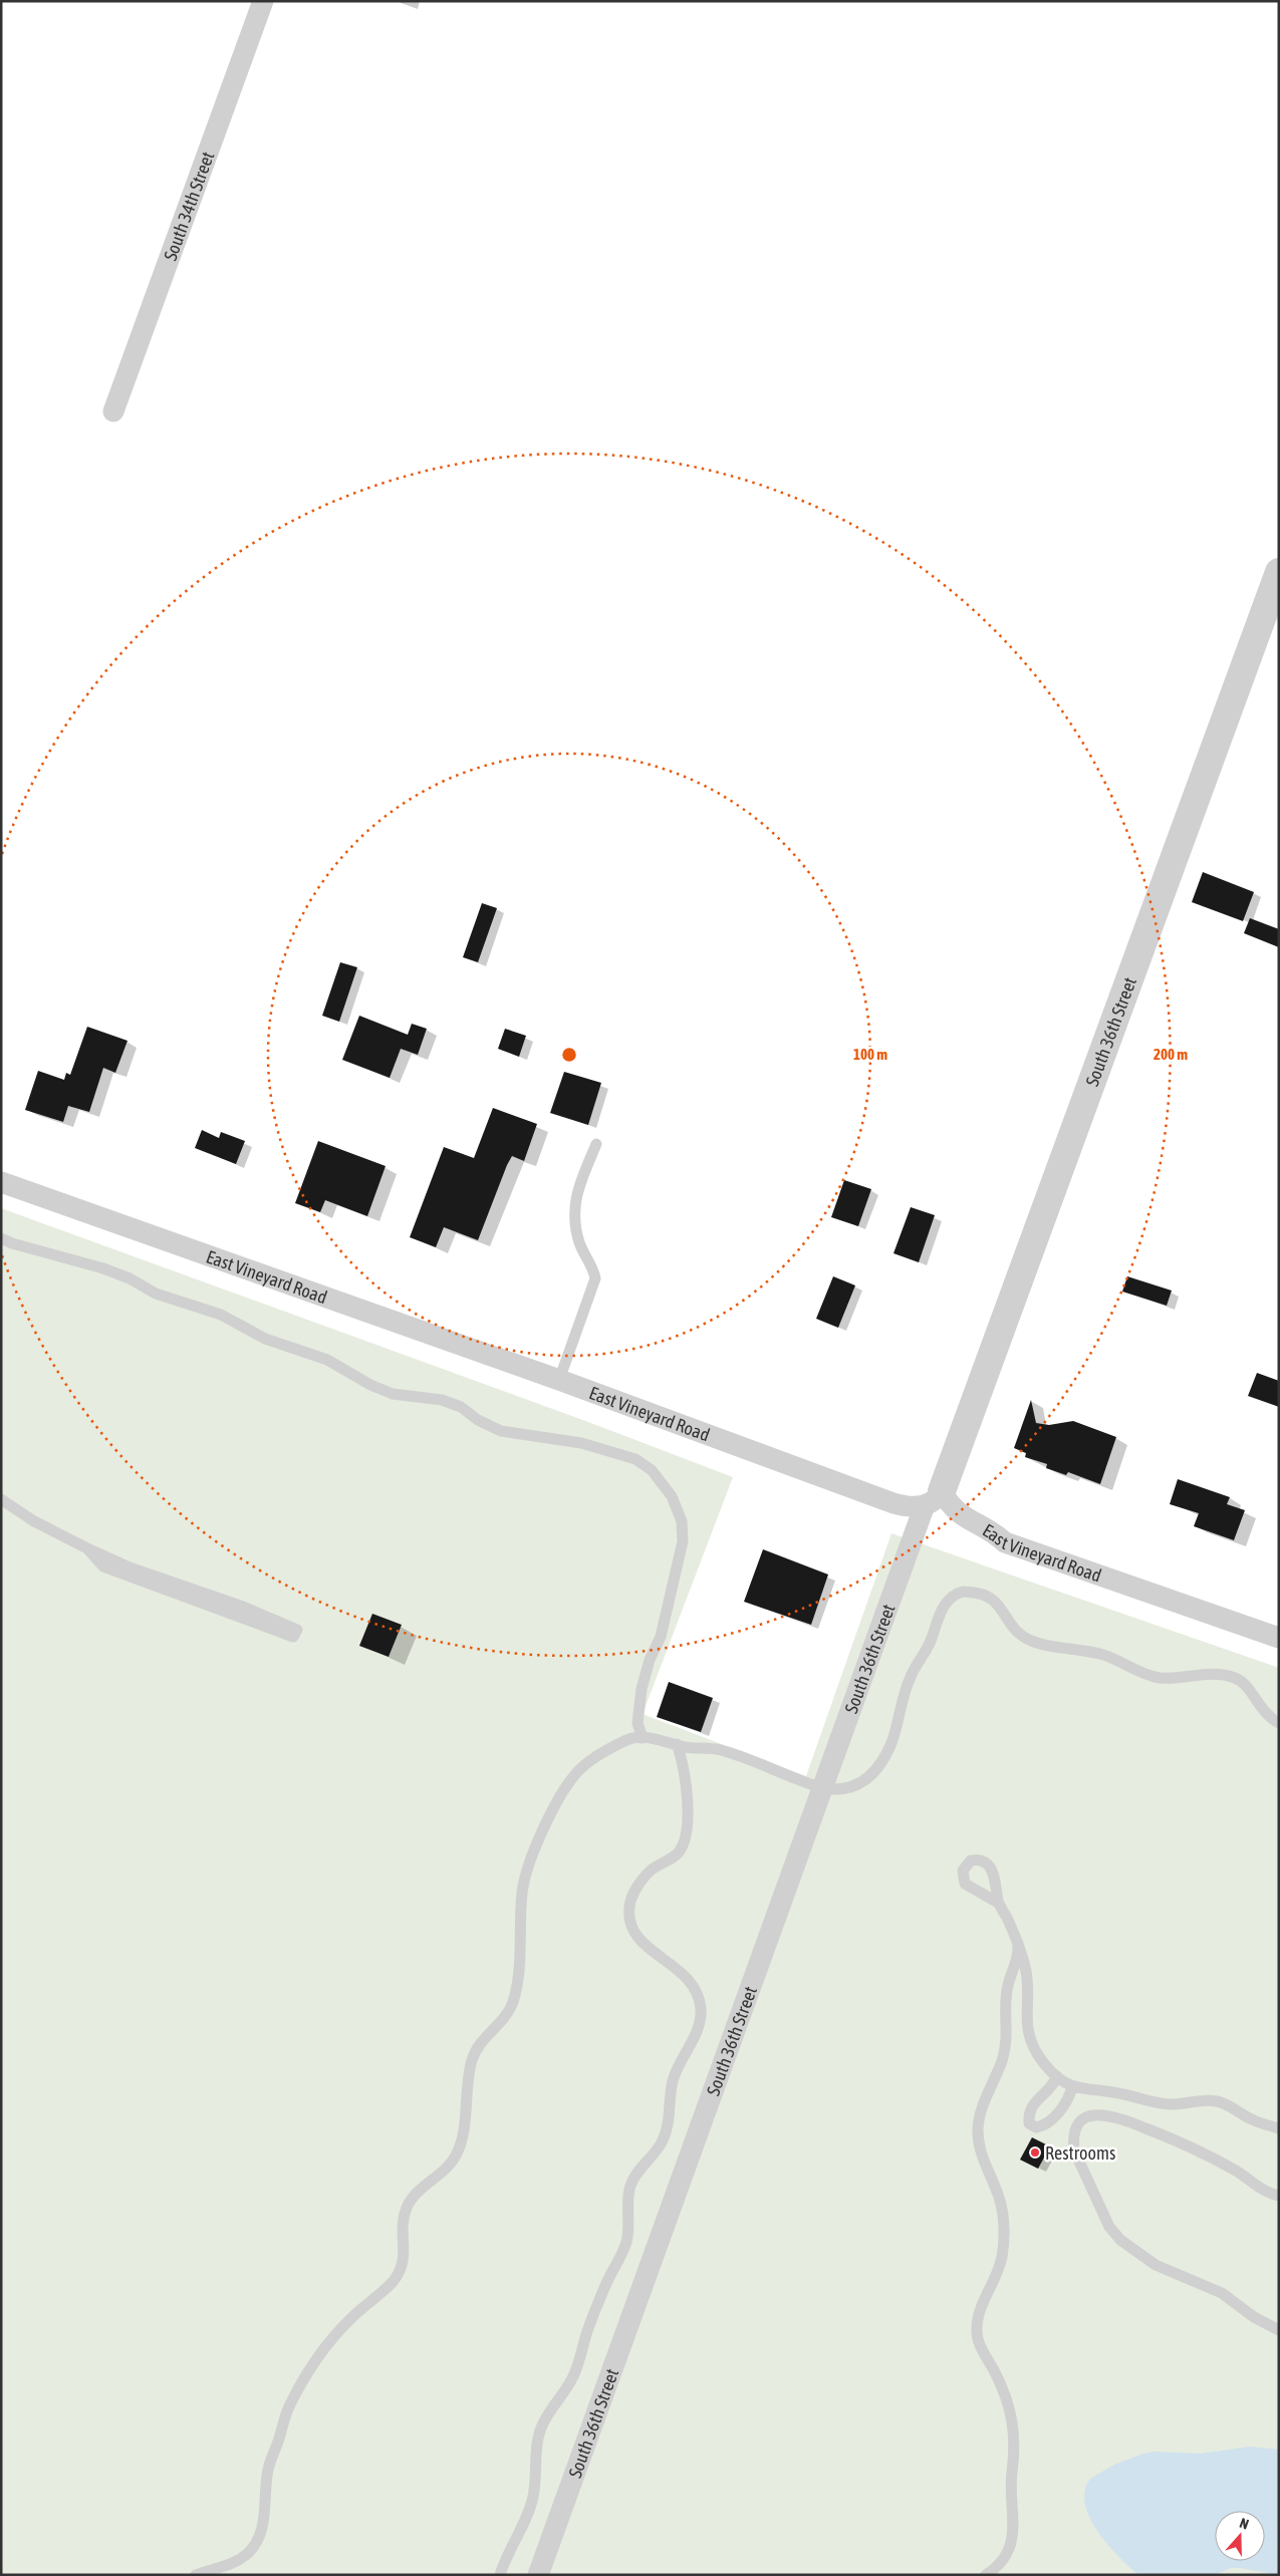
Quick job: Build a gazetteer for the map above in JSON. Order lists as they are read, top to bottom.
{
  "streets": {
    "street": ["South 34th Street", "South 36th Street", "East Vineyard Road"]
  },
  "crossings": [
    ["South 36th Street", "East Vineyard Road"]
  ],
  "places": ["Restrooms"],
  "north": "top",
  "rings": ["100 m", "200 m"]
}
